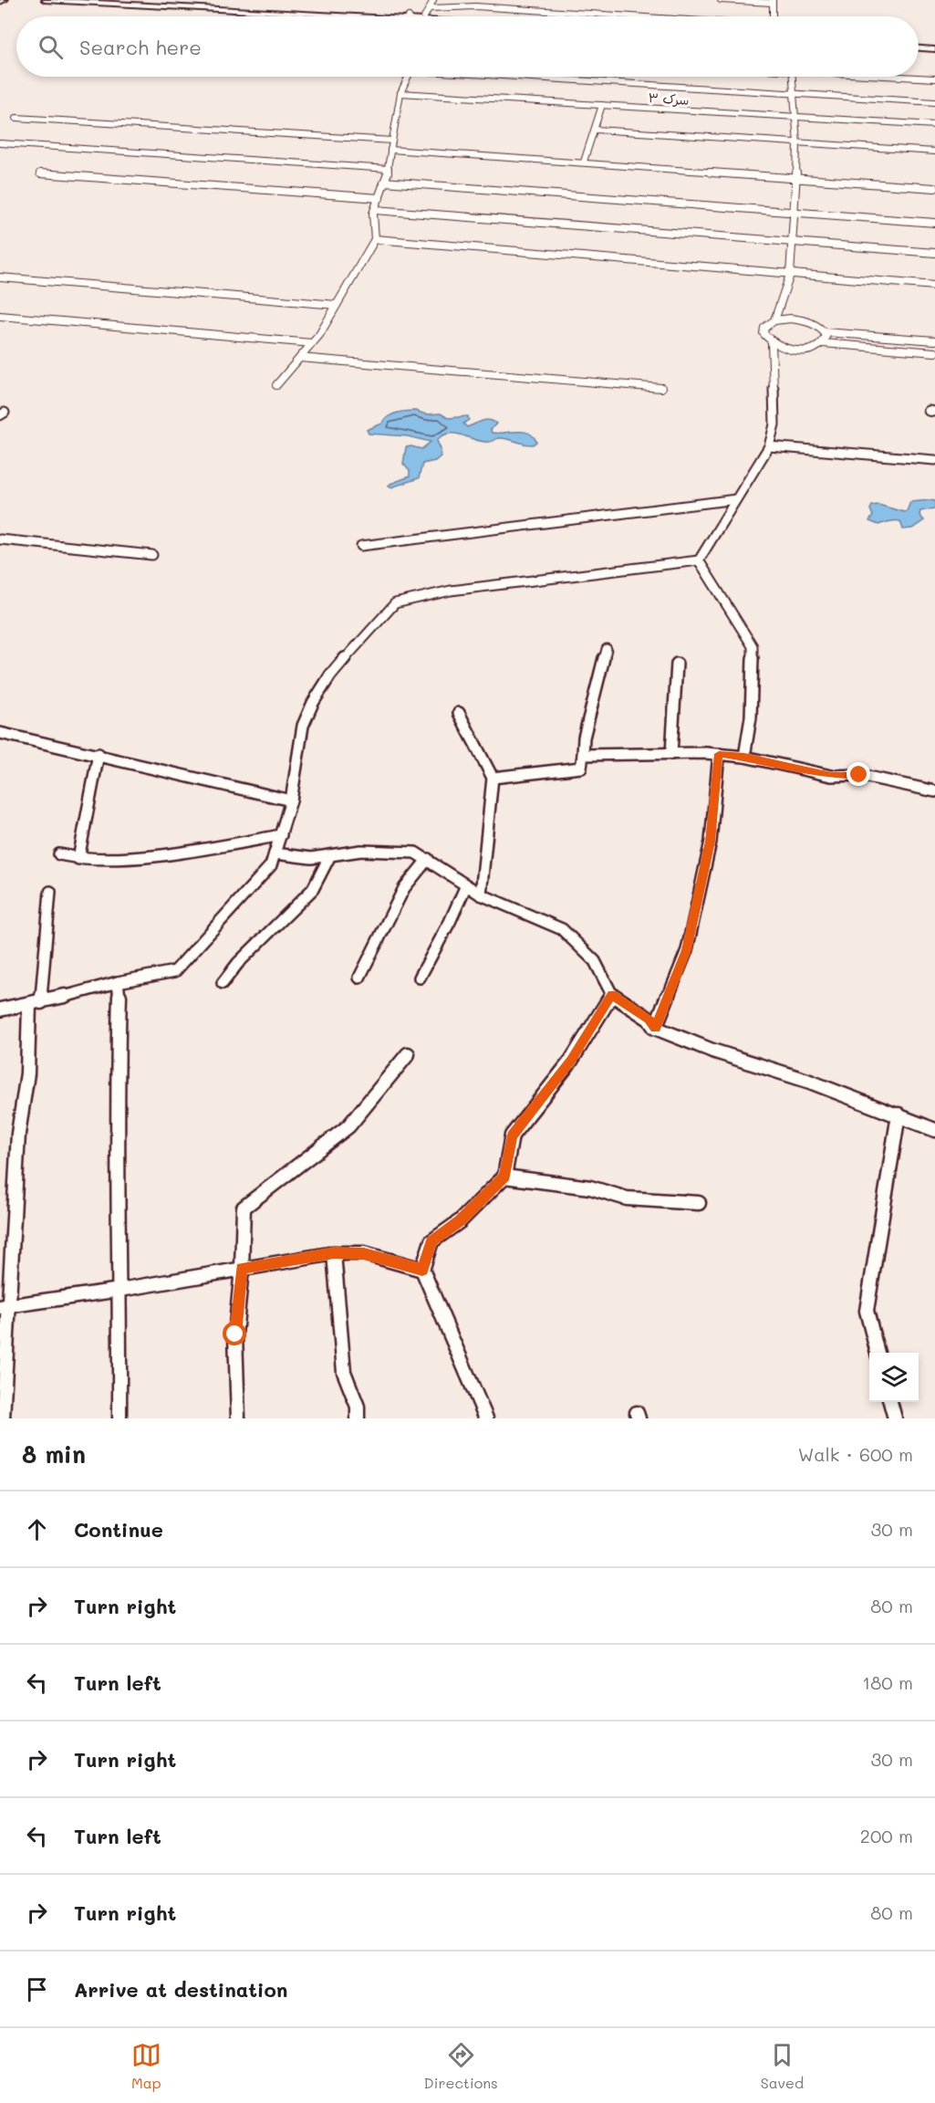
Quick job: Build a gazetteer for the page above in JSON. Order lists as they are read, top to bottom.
{
  "streets": {
    "street": ["سرک ۳"]
  },
  "page": {
    "search": "Search here",
    "heading": ["8 min", "Walk · 600 m"],
    "list": [
      ["Continue", "30 m"],
      ["Turn right", "80 m"],
      ["Turn left", "180 m"],
      ["Turn right", "30 m"],
      ["Turn left", "200 m"],
      ["Turn right", "80 m"],
      "Arrive at destination"
    ],
    "nav": ["Map", "Directions", "Saved"]
  }
}
